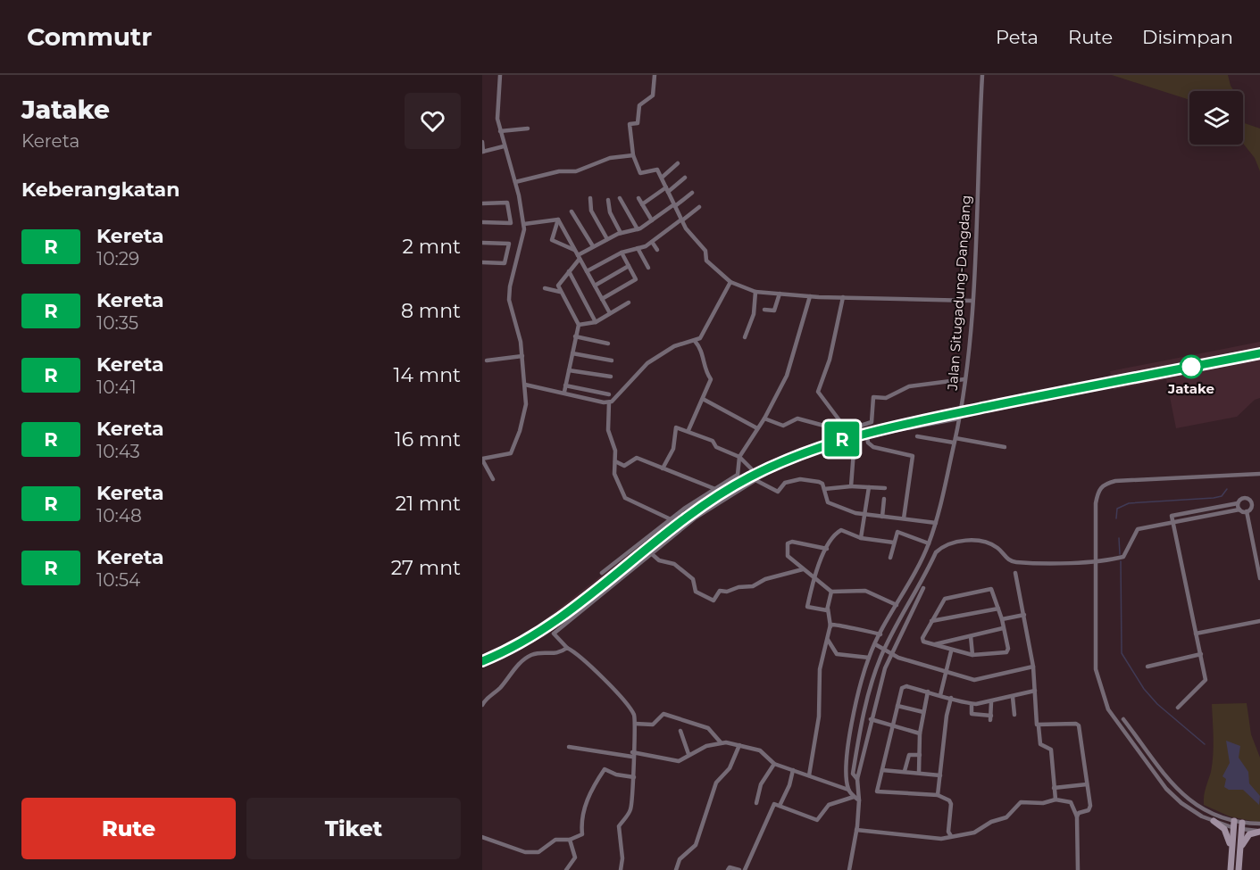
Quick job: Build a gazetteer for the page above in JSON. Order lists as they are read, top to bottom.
{
  "streets": {
    "street": ["Jalan Situgadung-Dangdang"]
  },
  "places": ["Jatake"],
  "page": {
    "header": "Commutr",
    "nav": ["Peta", "Rute", "Disimpan"],
    "heading": [
      ["Jatake", "Kereta"],
      "Keberangkatan"
    ],
    "on_map": "R",
    "list": [
      {
        "mark": "R",
        "name": "Kereta",
        "note": "10:29",
        "value": "2 mnt"
      },
      {
        "mark": "R",
        "name": "Kereta",
        "note": "10:35",
        "value": "8 mnt"
      },
      {
        "mark": "R",
        "name": "Kereta",
        "note": "10:41",
        "value": "14 mnt"
      },
      {
        "mark": "R",
        "name": "Kereta",
        "note": "10:43",
        "value": "16 mnt"
      },
      {
        "mark": "R",
        "name": "Kereta",
        "note": "10:48",
        "value": "21 mnt"
      },
      {
        "mark": "R",
        "name": "Kereta",
        "note": "10:54",
        "value": "27 mnt"
      }
    ],
    "buttons": ["Rute", "Tiket"]
  }
}
